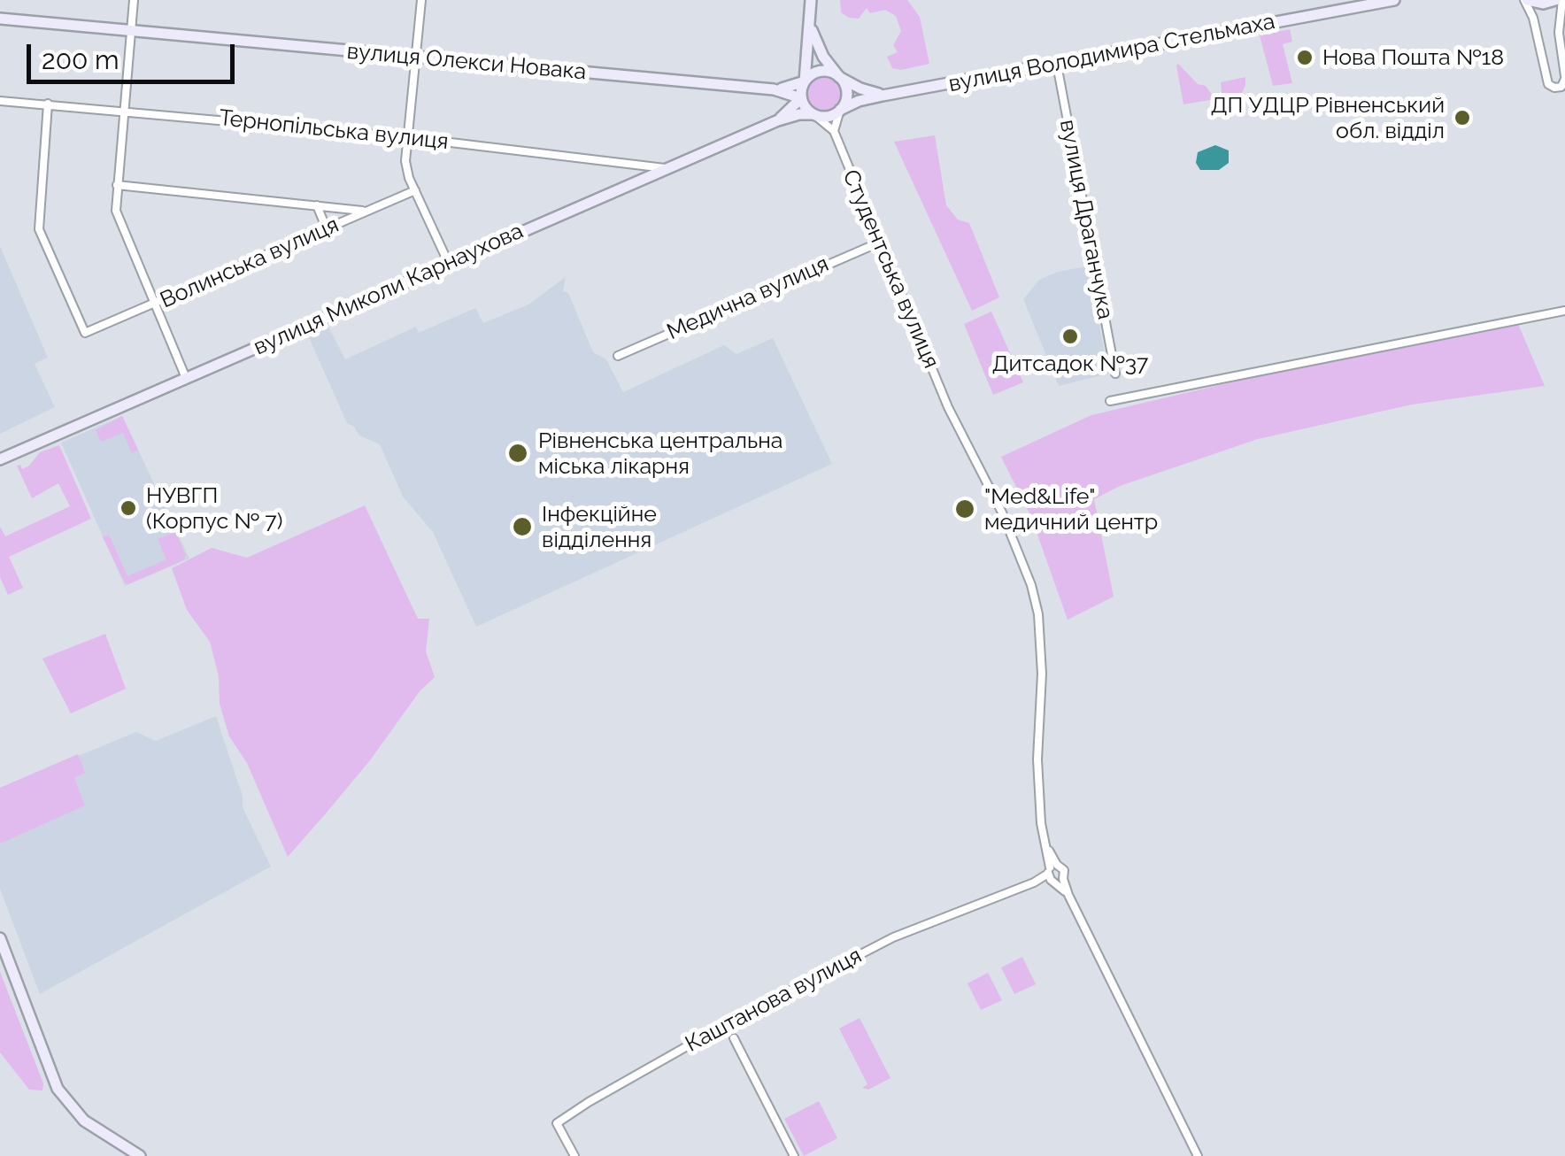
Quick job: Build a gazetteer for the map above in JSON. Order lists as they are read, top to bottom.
{
  "streets": {
    "main road": ["вулиця Володимира Стельмаха", "вулиця Олекси Новака", "вулиця Миколи Карнаухова"],
    "street": [
      "Тернопільська вулиця",
      "вулиця Драганчука",
      "Волинська вулиця",
      "Студентська вулиця",
      "Медична вулиця",
      "Каштанова вулиця"
    ]
  },
  "crossings": [
    ["вулиця Володимира Стельмаха", "вулиця Олекси Новака"],
    ["вулиця Володимира Стельмаха", "вулиця Драганчука"],
    ["вулиця Володимира Стельмаха", "вулиця Миколи Карнаухова"],
    ["вулиця Олекси Новака", "вулиця Миколи Карнаухова"],
    ["Тернопільська вулиця", "Волинська вулиця"],
    ["Тернопільська вулиця", "вулиця Миколи Карнаухова"],
    ["Студентська вулиця", "Медична вулиця"],
    ["Студентська вулиця", "Каштанова вулиця"]
  ],
  "places": [
    "Нова Пошта №18",
    "ДП УДЦР Рівненський обл. відділ",
    "Дитсадок №37",
    "Рівненська центральна міська лікарня",
    "НУВГП (Корпус № 7)",
    "\"Med&Life\" медичний центр",
    "Інфекційне відділення"
  ],
  "scale_bar": "200 m"
}
